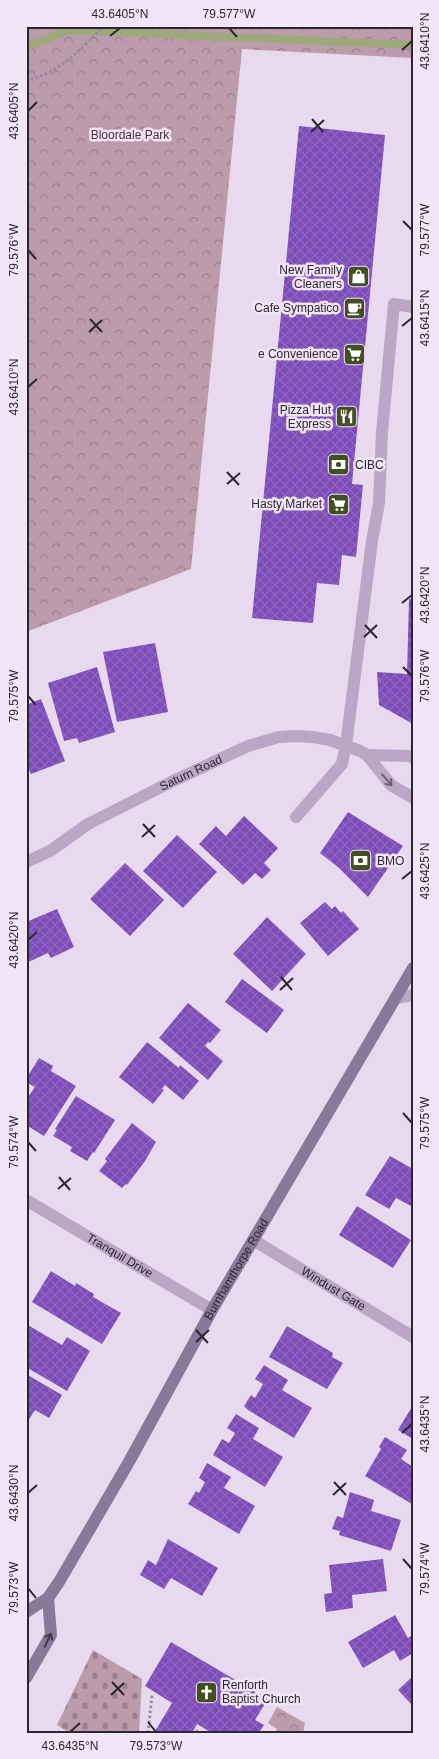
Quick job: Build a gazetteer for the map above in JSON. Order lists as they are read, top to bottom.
{
  "streets": {
    "main road": ["Burnhamthorpe Road"],
    "street": ["Saturn Road", "Tranquil Drive", "Windust Gate"]
  },
  "crossings": [
    ["Tranquil Drive", "Burnhamthorpe Road"],
    ["Burnhamthorpe Road", "Windust Gate"]
  ],
  "parks": ["Bloordale Park"],
  "places": {
    "shop": ["New Family Cleaners"],
    "cafe": ["Cafe Sympatico"],
    "supermarket": ["e Convenience", "Hasty Market"],
    "restaurant": ["Pizza Hut Express"],
    "bank": ["CIBC", "BMO"],
    "church": ["Renforth Baptist Church"]
  },
  "coordinates": [
    "43.6405°N",
    "79.577°W",
    "43.6410°N",
    "79.576°W",
    "43.6415°N",
    "43.6420°N",
    "79.575°W",
    "43.6425°N",
    "79.574°W",
    "43.6435°N",
    "43.6430°N",
    "79.573°W"
  ]
}
